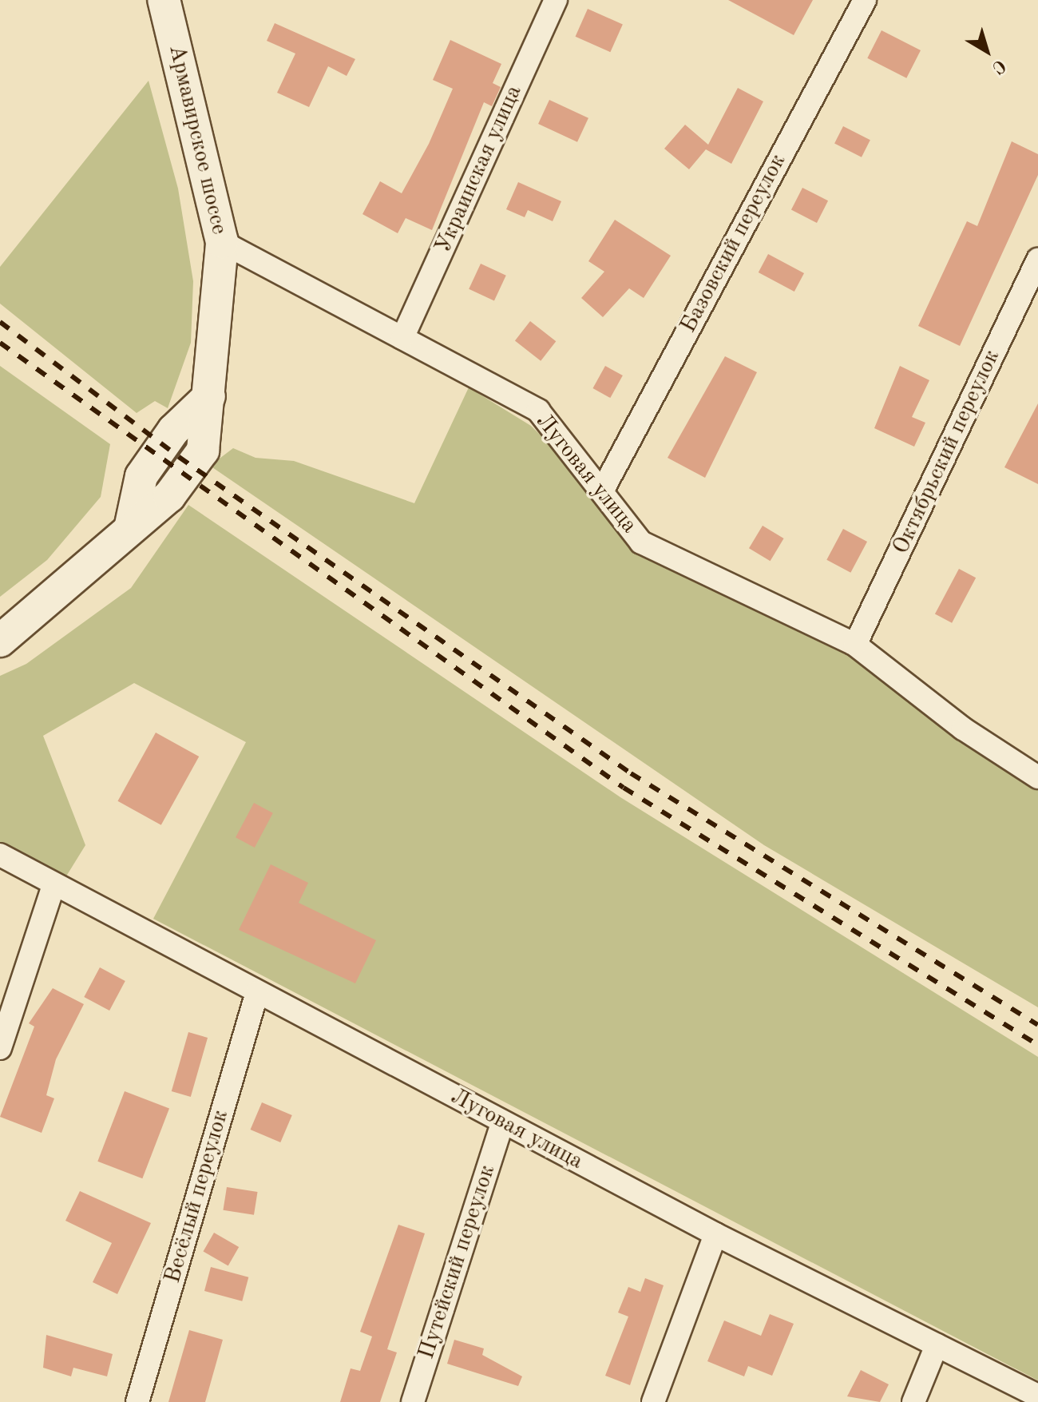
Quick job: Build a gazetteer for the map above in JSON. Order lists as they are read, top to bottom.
{
  "streets": {
    "main road": ["Армавирское шоссе"],
    "street": [
      "Украинская улица",
      "Базовский переулок",
      "Октябрьский переулок",
      "Луговая улица",
      "Весёлый переулок",
      "Путейский переулок"
    ]
  },
  "crossings": [
    ["Армавирское шоссе", "Луговая улица"],
    ["Украинская улица", "Луговая улица"],
    ["Базовский переулок", "Луговая улица"],
    ["Октябрьский переулок", "Луговая улица"],
    ["Луговая улица", "Весёлый переулок"],
    ["Луговая улица", "Путейский переулок"]
  ],
  "north": "bottom right"
}
